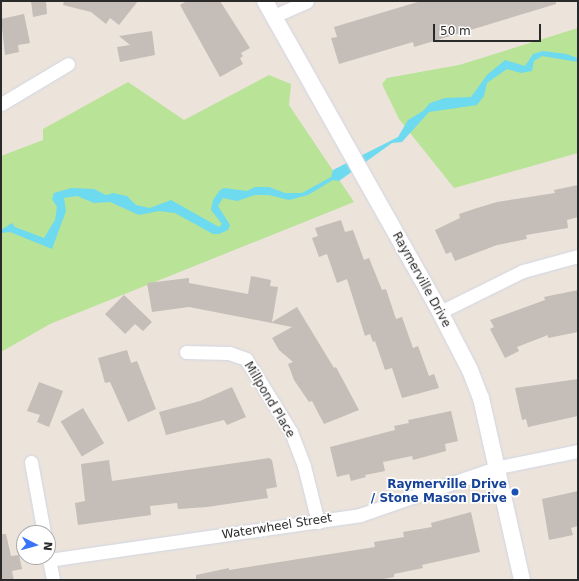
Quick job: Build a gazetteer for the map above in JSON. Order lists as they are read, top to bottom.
{
  "streets": {
    "street": ["Raymerville Drive", "Millpond Place", "Waterwheel Street"]
  },
  "crossings": [
    ["Raymerville Drive", "Waterwheel Street"],
    ["Millpond Place", "Waterwheel Street"]
  ],
  "places": ["Raymerville Drive / Stone Mason Drive"],
  "scale_bar": "50 m",
  "north": "right"
}
